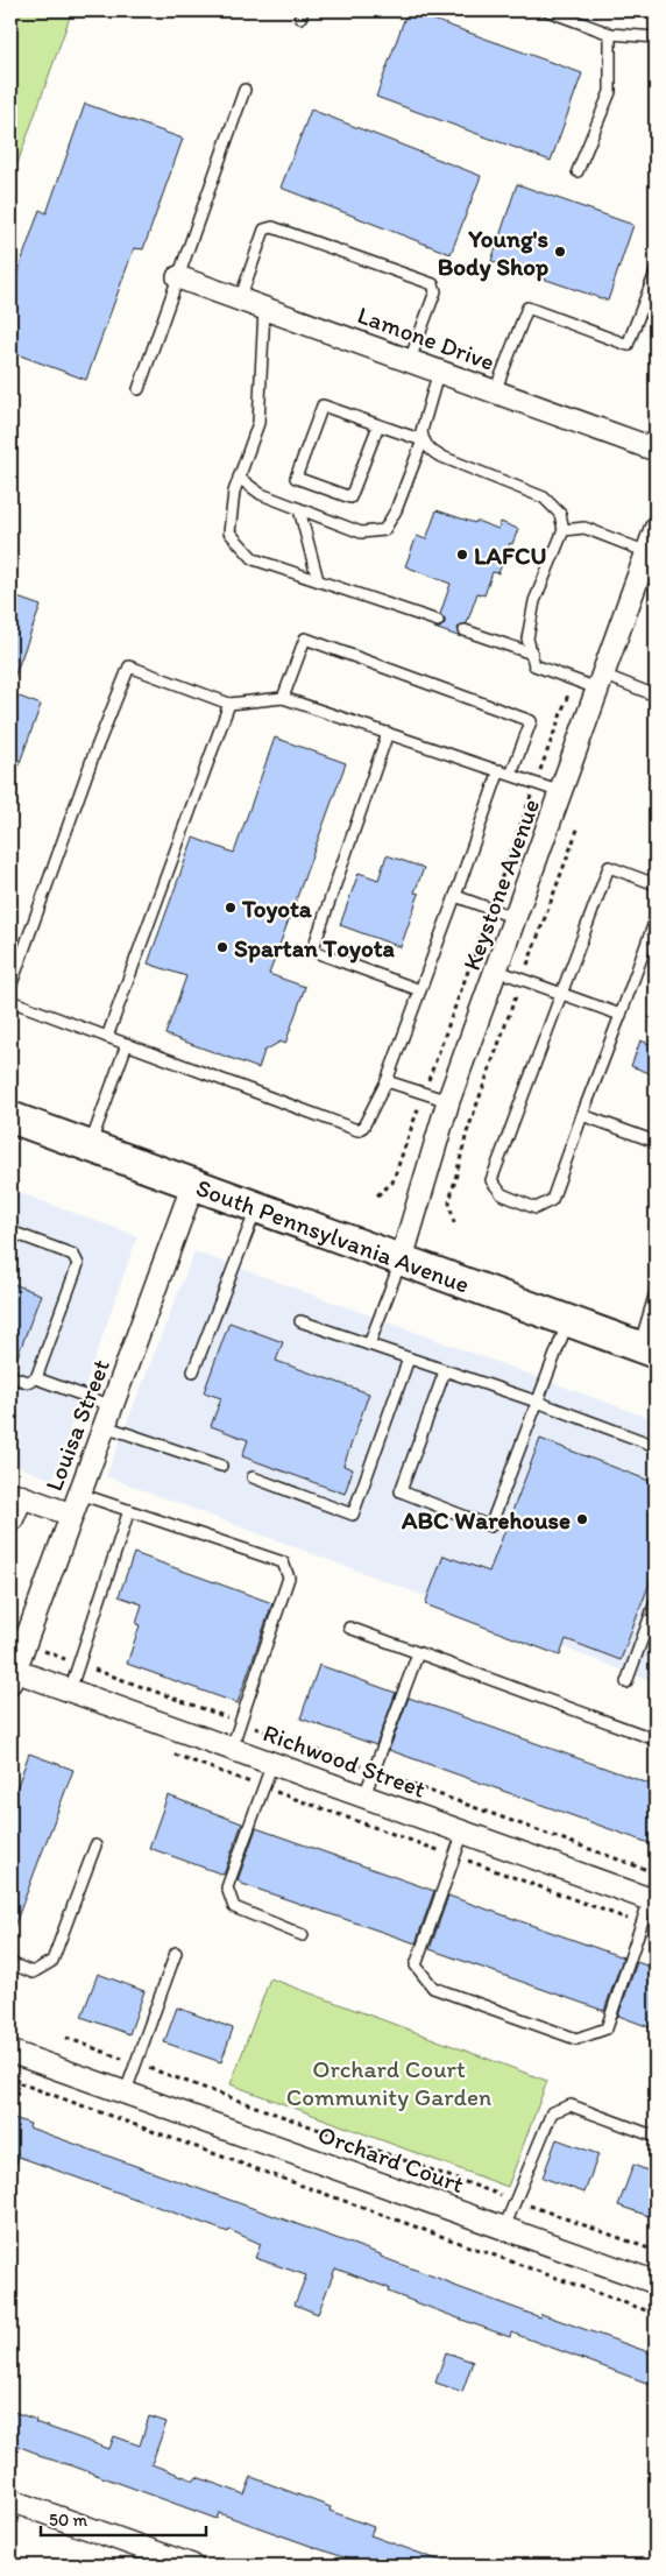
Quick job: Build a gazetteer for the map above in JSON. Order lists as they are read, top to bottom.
{
  "streets": {
    "main road": ["South Pennsylvania Avenue"],
    "street": [
      "Lamone Drive",
      "Keystone Avenue",
      "Louisa Street",
      "Richwood Street",
      "Orchard Court"
    ]
  },
  "crossings": [
    ["Keystone Avenue", "South Pennsylvania Avenue"],
    ["South Pennsylvania Avenue", "Louisa Street"],
    ["Louisa Street", "Richwood Street"]
  ],
  "parks": ["Orchard Court Community Garden"],
  "places": [
    "Young's Body Shop",
    "LAFCU",
    "Toyota",
    "Spartan Toyota",
    "ABC Warehouse"
  ],
  "scale_bar": "50 m"
}
